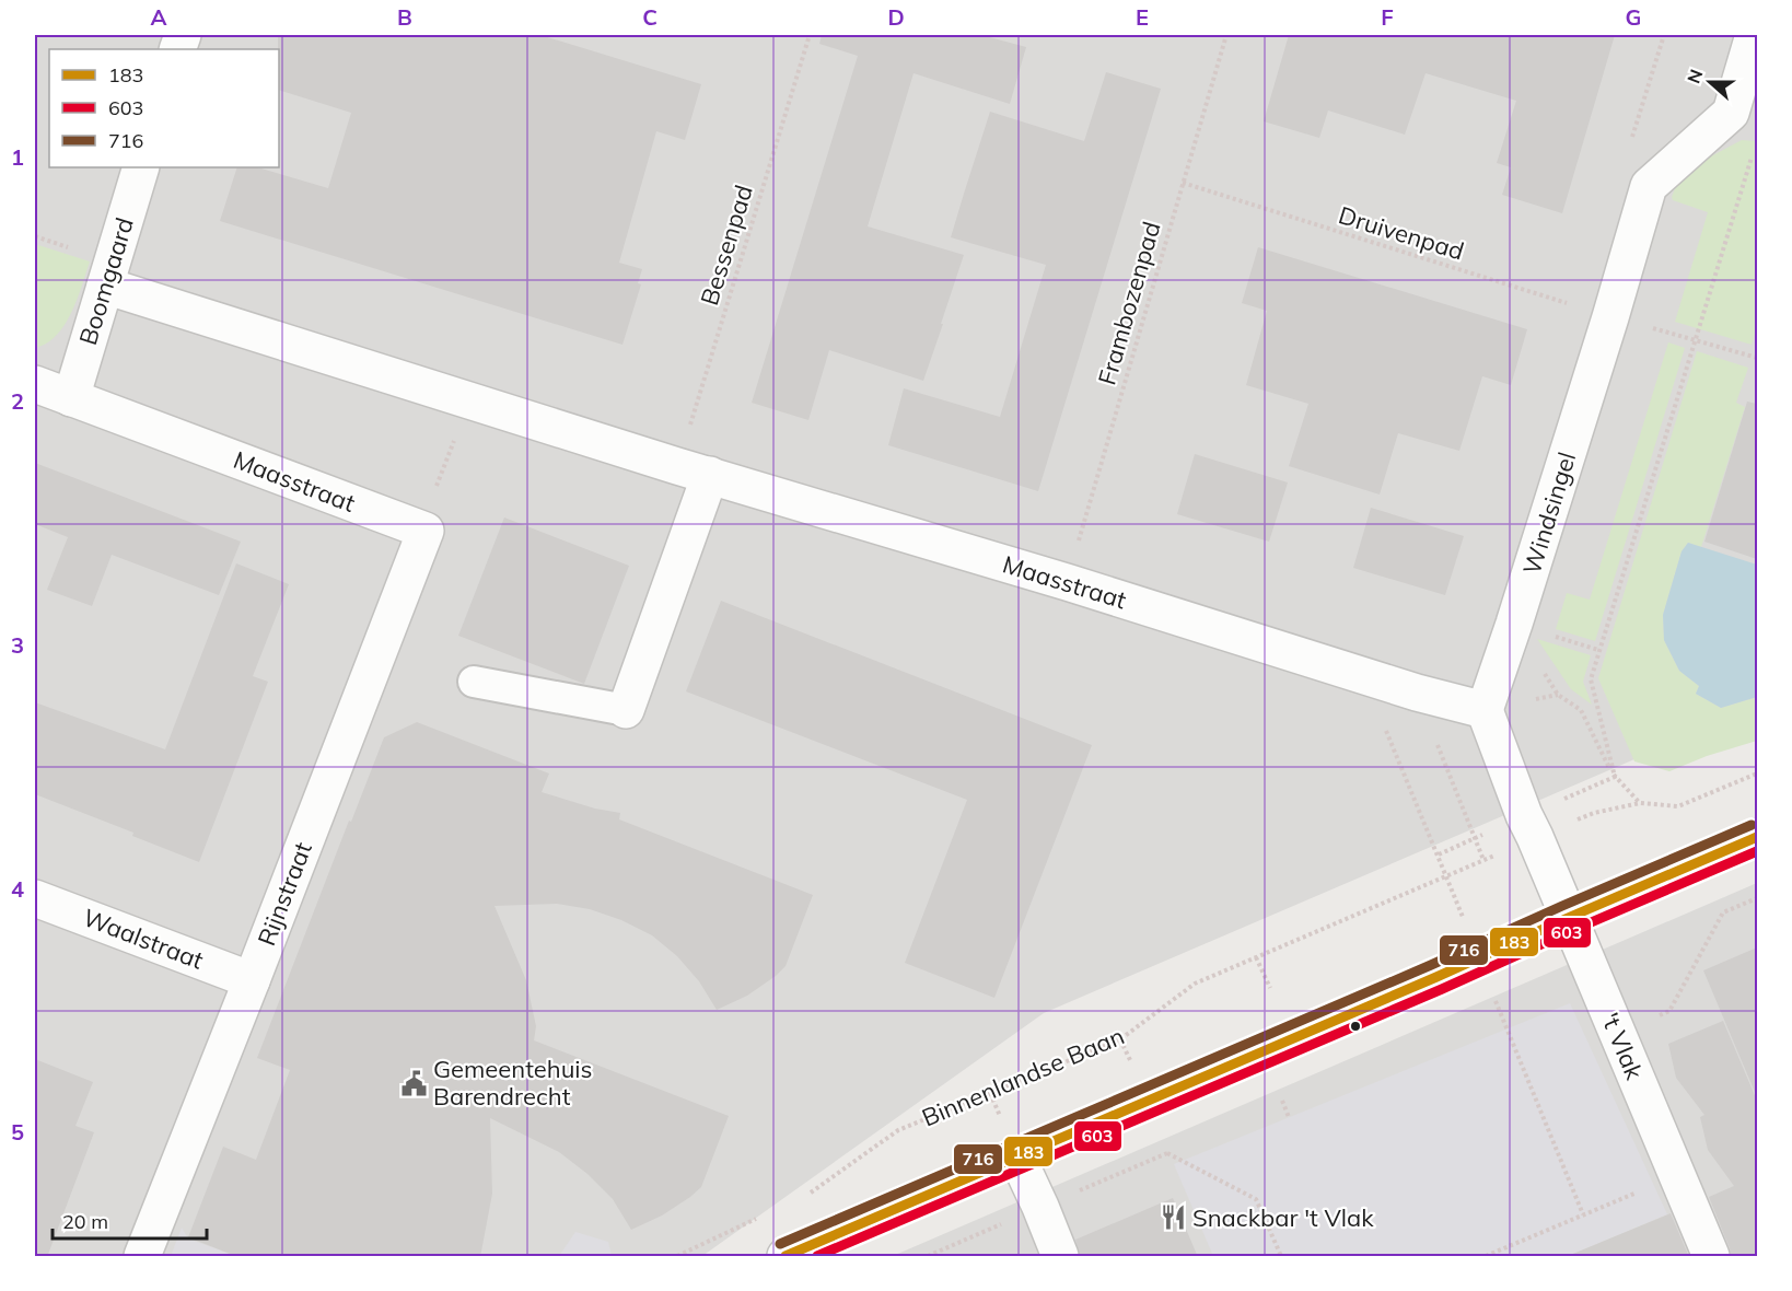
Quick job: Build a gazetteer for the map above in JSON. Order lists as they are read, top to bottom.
{
  "streets": {
    "street": [
      "Boomgaard",
      "Maasstraat",
      "Windsingel",
      "Rijnstraat",
      "Waalstraat",
      "'t Vlak"
    ],
    "path": [
      "Druivenpad",
      "Bessenpad",
      "Frambozenpad",
      "Binnenlandse Baan"
    ]
  },
  "crossings": [
    ["Druivenpad", "Frambozenpad"],
    ["Druivenpad", "Windsingel"],
    ["Bessenpad", "Maasstraat"],
    ["Boomgaard", "Maasstraat"],
    ["Frambozenpad", "Maasstraat"],
    ["Maasstraat", "Windsingel"],
    ["Maasstraat", "Rijnstraat"],
    ["Maasstraat", "Binnenlandse Baan"],
    ["Rijnstraat", "Waalstraat"]
  ],
  "places": {
    "public building": ["Gemeentehuis Barendrecht"],
    "restaurant": ["Snackbar 't Vlak"]
  },
  "lines": ["transit line 716", "transit line 183", "transit line 603"],
  "legend": ["183", "603", "716"],
  "scale_bar": "20 m",
  "north": "left",
  "grid": {
    "columns": [
      "A",
      "B",
      "C",
      "D",
      "E",
      "F",
      "G"
    ],
    "rows": [
      "1",
      "2",
      "3",
      "4",
      "5"
    ]
  }
}
